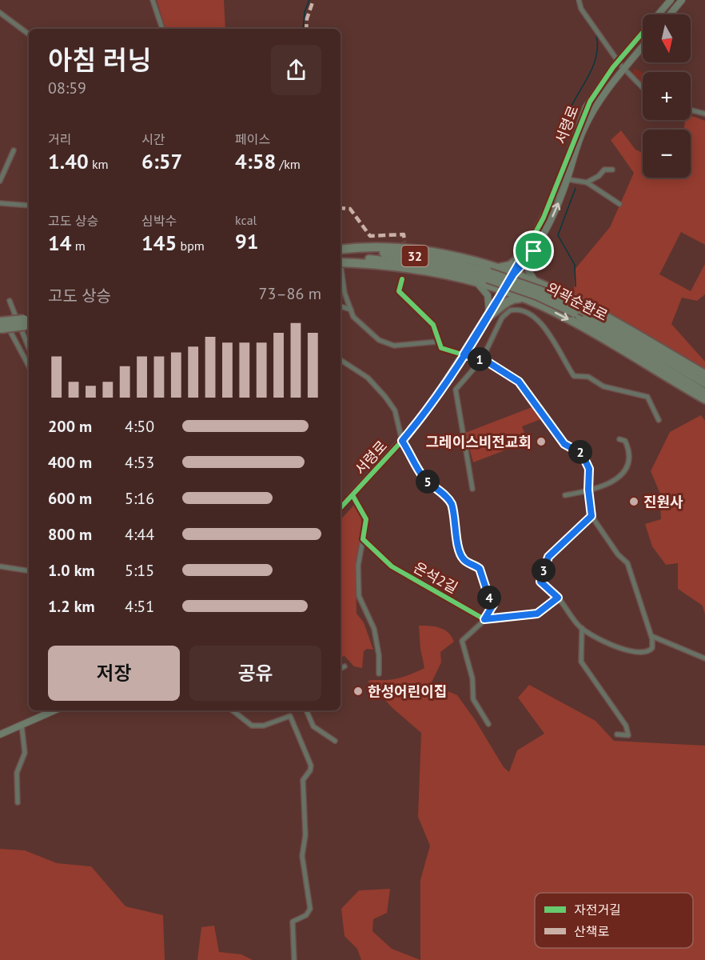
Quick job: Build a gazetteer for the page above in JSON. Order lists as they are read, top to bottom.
{
  "streets": {
    "highway": ["32", "외곽순환로"],
    "street": ["서령로", "온석2길"]
  },
  "places": ["그레이스비전교회", "진원사", "한성어린이집"],
  "legend": ["자전거길", "산책로"],
  "north": "bottom",
  "page": {
    "map_buttons": ["+", "−"],
    "heading": ["아침 러닝", "08:59"],
    "stats": [
      ["거리", "1.40 km"],
      ["시간", "6:57"],
      ["페이스", "4:58 /km"],
      ["고도 상승", "14 m"],
      ["심박수", "145 bpm"],
      ["kcal", "91"]
    ],
    "chart": ["고도 상승", "73–86 m"],
    "pins": [
      "1",
      "2",
      "5",
      "3",
      "4"
    ],
    "list": [
      {
        "name": "200 m",
        "note": "4:50"
      },
      {
        "name": "400 m",
        "note": "4:53"
      },
      {
        "name": "600 m",
        "note": "5:16"
      },
      {
        "name": "800 m",
        "note": "4:44"
      },
      {
        "name": "1.0 km",
        "note": "5:15"
      },
      {
        "name": "1.2 km",
        "note": "4:51"
      }
    ],
    "buttons": ["저장", "공유"]
  }
}
